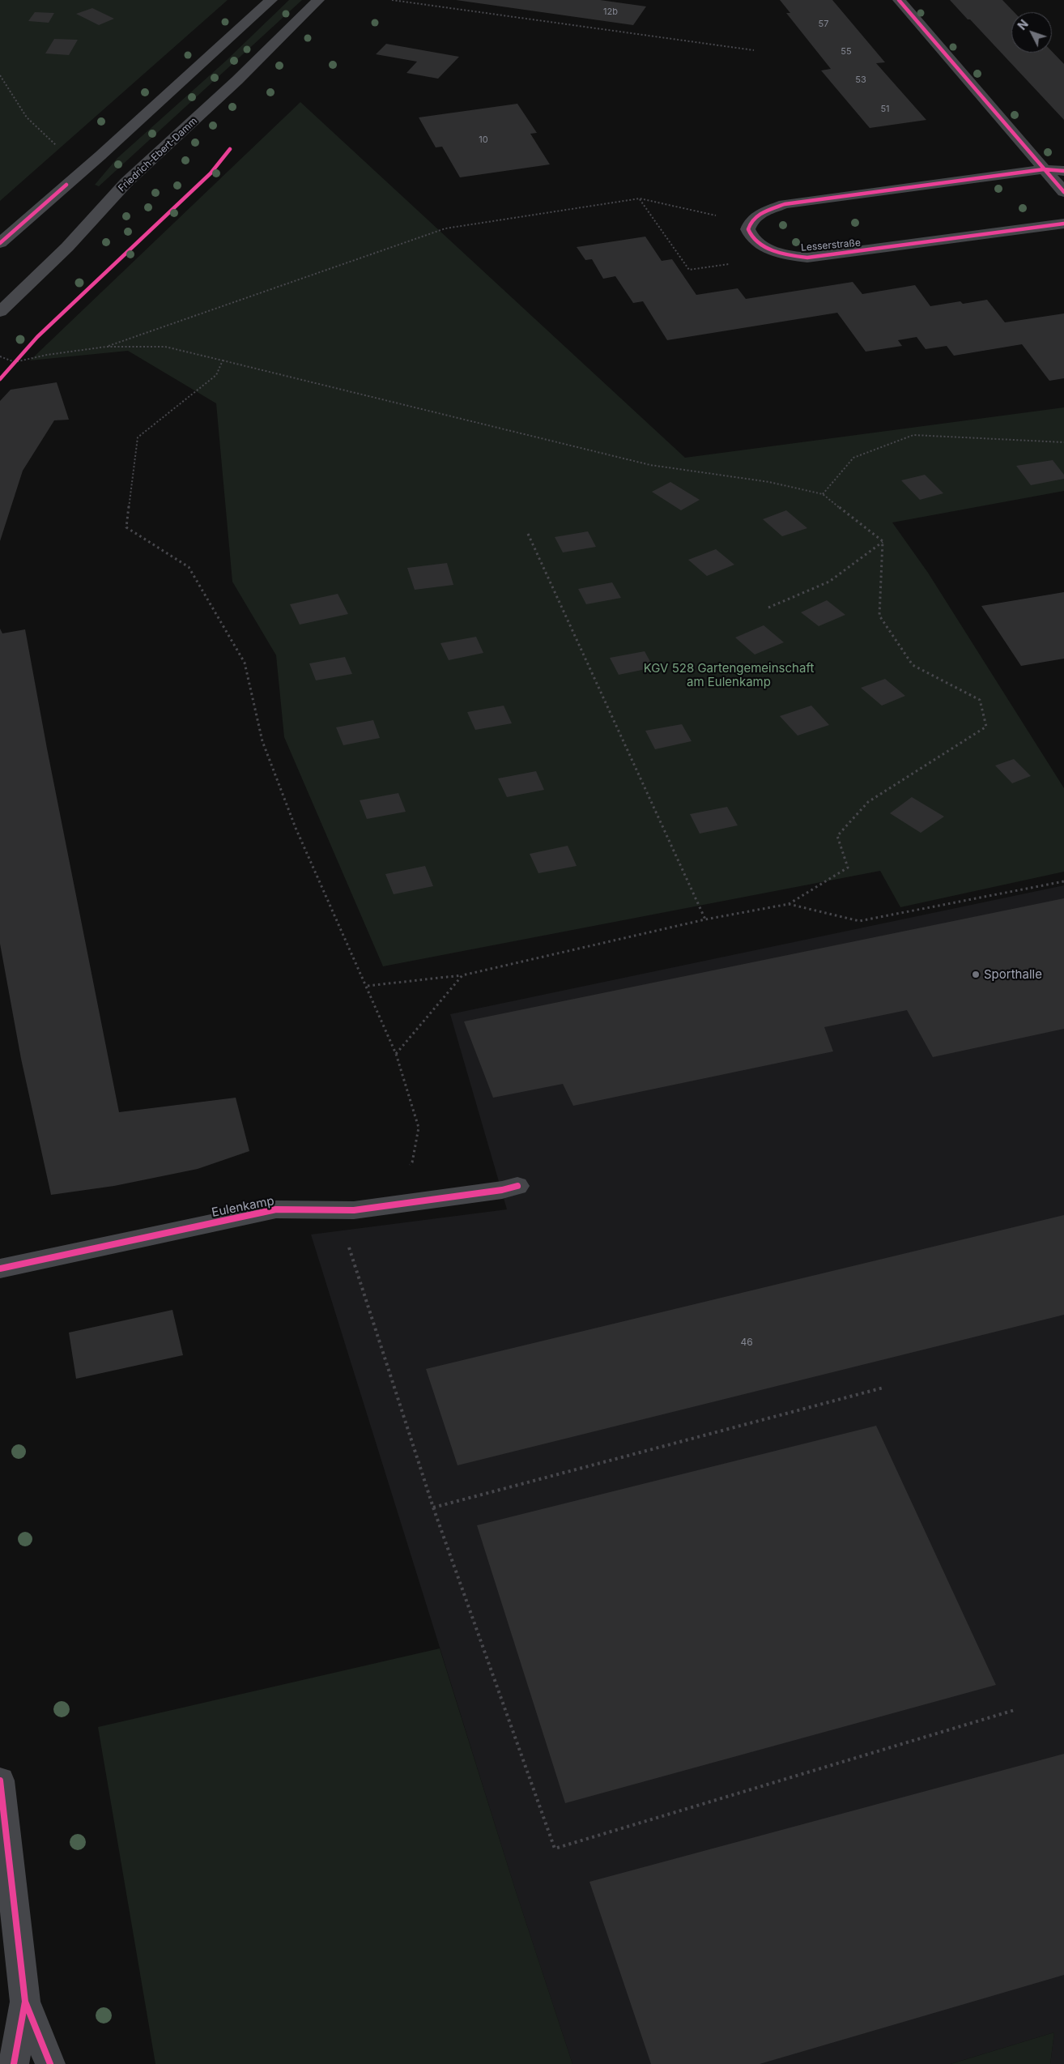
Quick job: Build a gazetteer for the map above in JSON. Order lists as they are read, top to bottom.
{
  "streets": {
    "main road": ["Friedrich-Ebert-Damm"],
    "street": ["Lesserstraße", "Eulenkamp"]
  },
  "parks": ["KGV 528 Gartengemeinschaft am Eulenkamp"],
  "places": ["Sporthalle"],
  "house_numbers": [
    "12b",
    "57",
    "55",
    "53",
    "51",
    "10",
    "46"
  ],
  "north": "top left"
}
